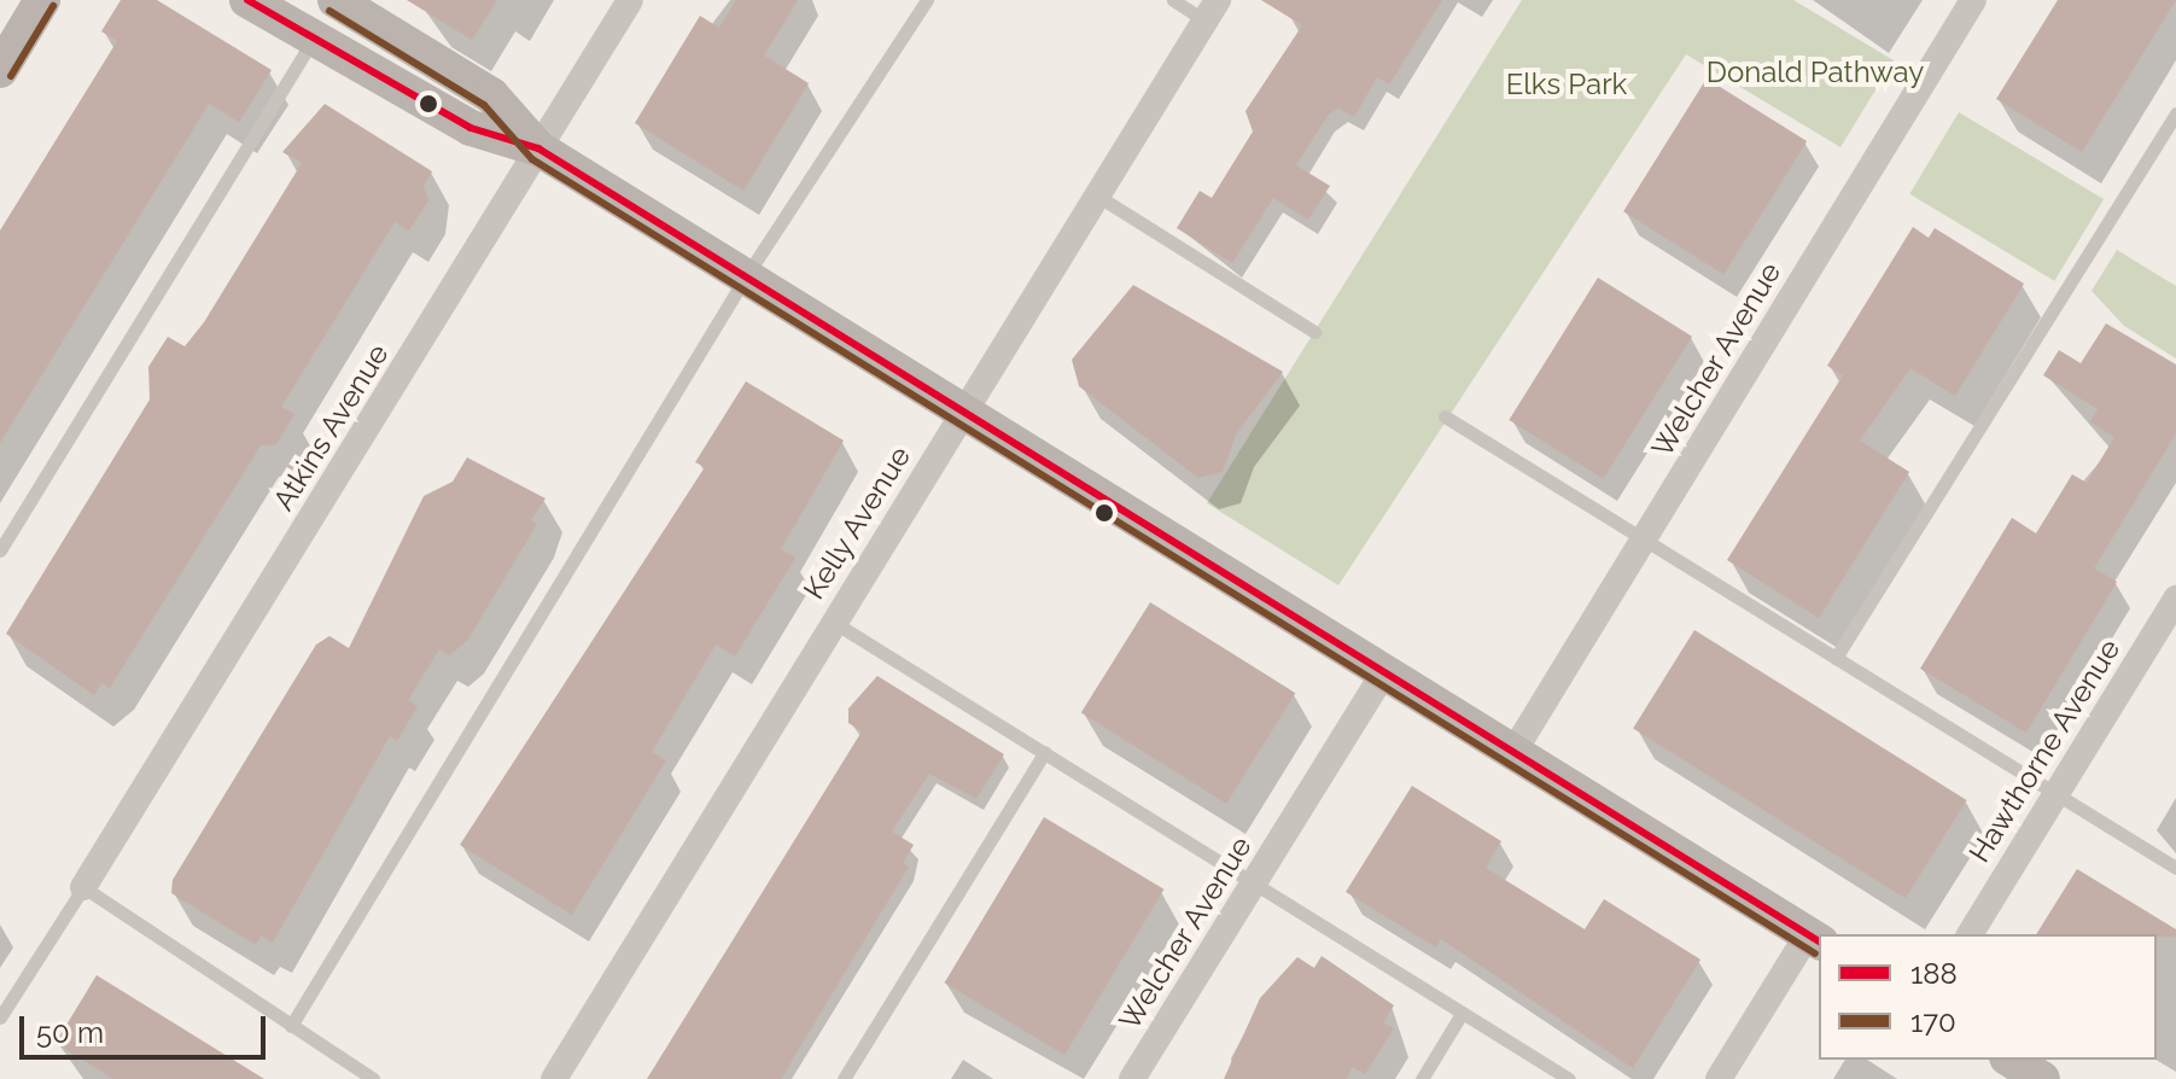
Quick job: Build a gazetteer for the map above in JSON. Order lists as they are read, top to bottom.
{
  "streets": {
    "street": [
      "Welcher Avenue",
      "Atkins Avenue",
      "Kelly Avenue",
      "Hawthorne Avenue"
    ]
  },
  "parks": ["Donald Pathway", "Elks Park"],
  "lines": ["transit line 188", "transit line 170"],
  "legend": ["188", "170"],
  "scale_bar": "50 m"
}
